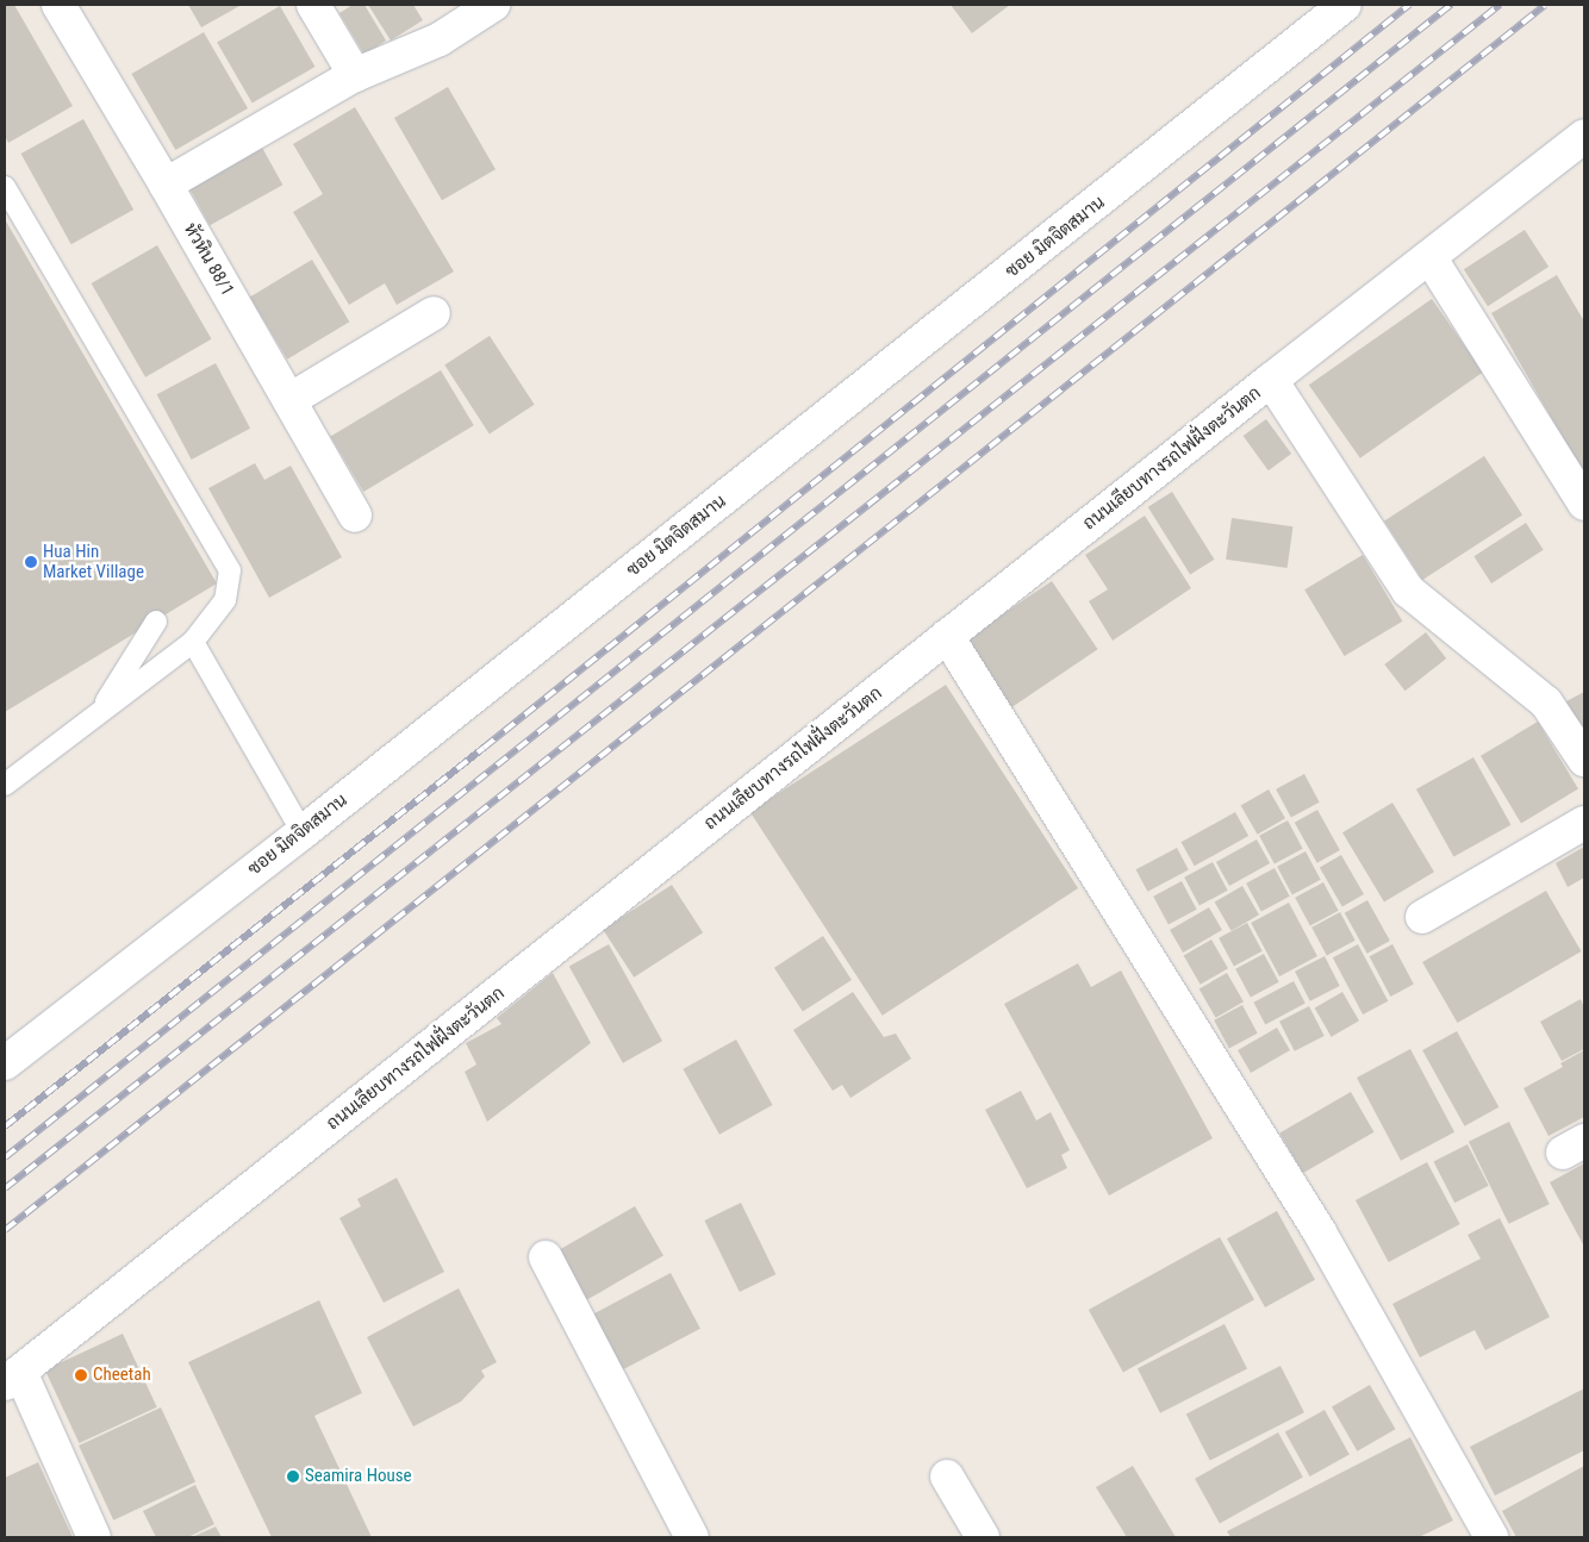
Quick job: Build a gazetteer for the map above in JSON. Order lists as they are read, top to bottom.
{
  "streets": {
    "street": ["ซอย มิตจิตสมาน", "หัวหิน 88/1", "ถนนเลียบทางรถไฟฝั่งตะวันตก"]
  },
  "places": ["Hua Hin Market Village", "Cheetah", "Seamira House"]
}
